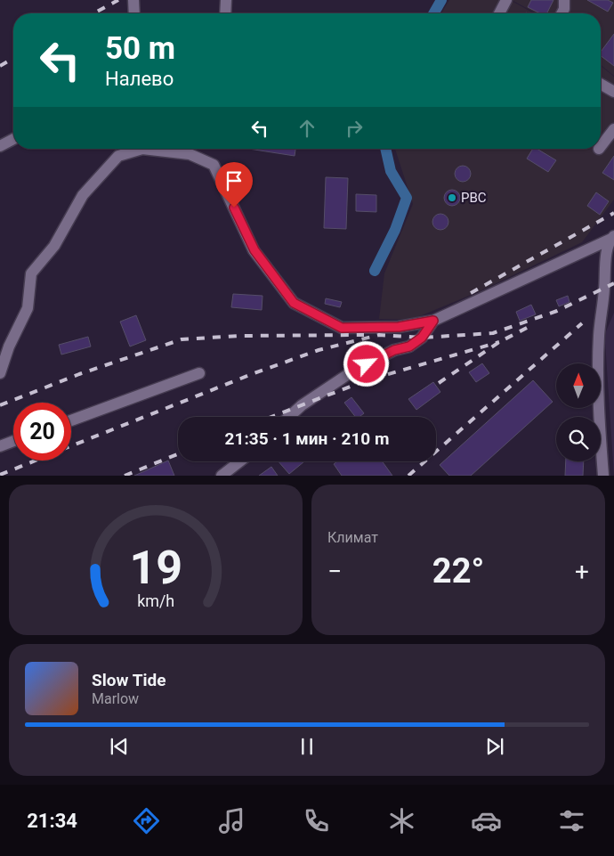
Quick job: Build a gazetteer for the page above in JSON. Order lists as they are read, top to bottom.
{
  "places": ["РВС"],
  "north": "top",
  "page": {
    "turn": ["50 m", "Налево"],
    "limit": "20",
    "trip": "21:35 · 1 мин · 210 m",
    "tile": "Климат",
    "heat": ["−", "22°", "+"],
    "song": ["Slow Tide", "Marlow"],
    "tabs": "21:34",
    "gauge": ["19", "km/h"]
  }
}
